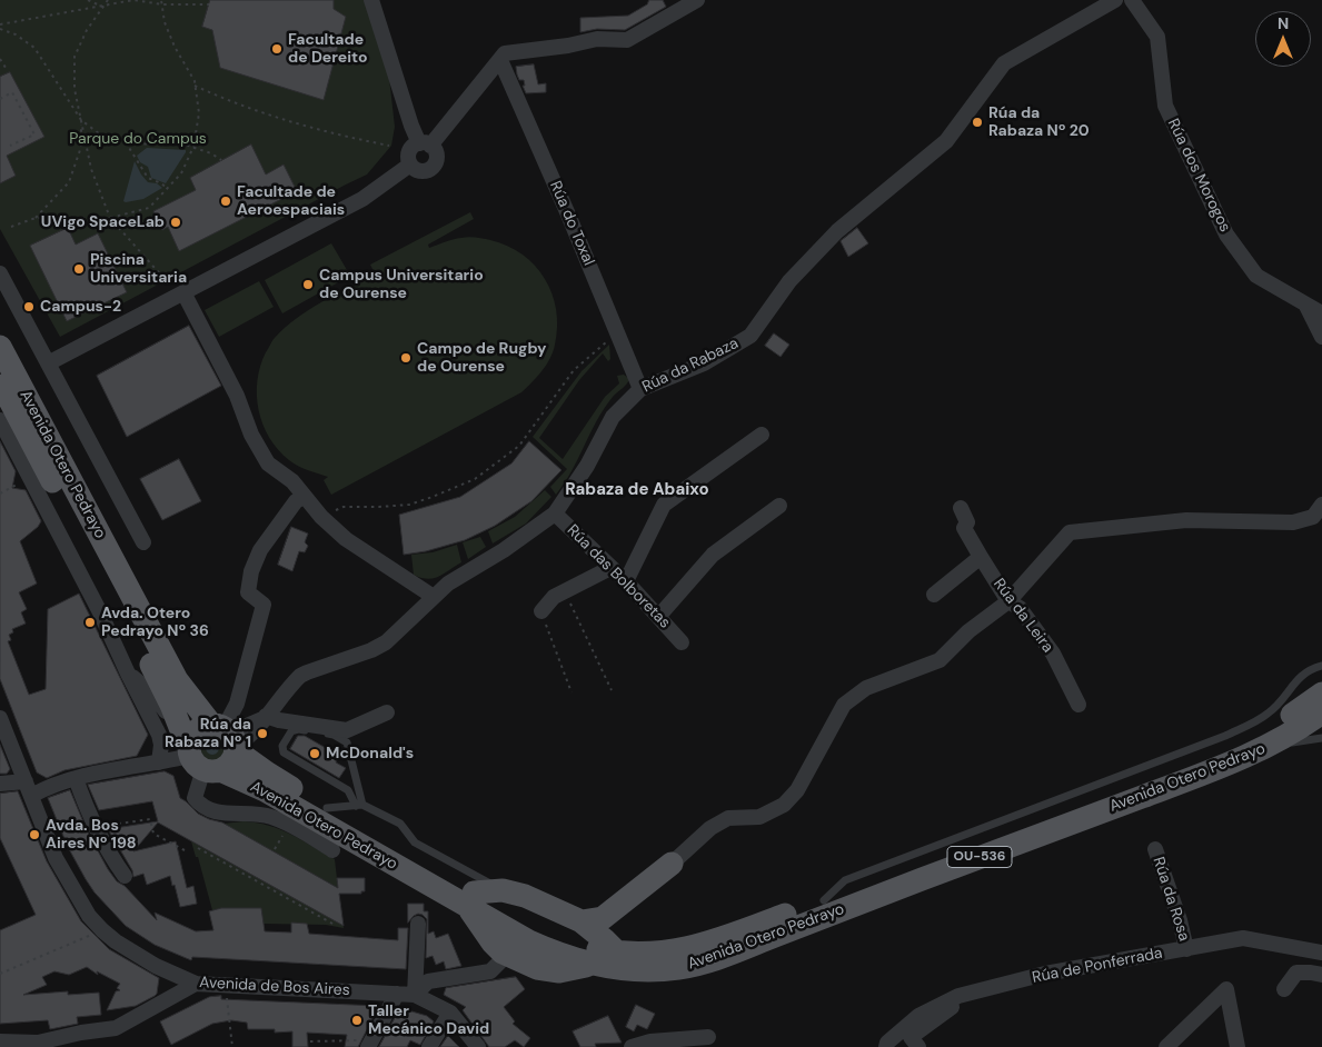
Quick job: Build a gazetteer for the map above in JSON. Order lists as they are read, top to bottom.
{
  "streets": {
    "main road": ["Avenida Otero Pedrayo", "OU-536"],
    "street": [
      "Rúa dos Morogos",
      "Rúa do Toxal",
      "Rúa da Rabaza",
      "Rúa das Bolboretas",
      "Rúa da Leira",
      "Rúa da Rosa",
      "Rúa de Ponferrada",
      "Avenida de Bos Aires"
    ]
  },
  "crossings": [
    ["Rúa do Toxal", "Rúa da Rabaza"],
    ["Rúa da Rabaza", "Rúa das Bolboretas"],
    ["Rúa da Rosa", "Rúa de Ponferrada"]
  ],
  "districts": ["Rabaza de Abaixo"],
  "parks": ["Parque do Campus"],
  "places": [
    "Facultade de Dereito",
    "Rúa da Rabaza Nº 20",
    "Facultade de Aeroespaciais",
    "UVigo SpaceLab",
    "Piscina Universitaria",
    "Campus Universitario de Ourense",
    "Campus-2",
    "Campo de Rugby de Ourense",
    "Avda. Otero Pedrayo Nº 36",
    "Rúa da Rabaza Nº 1",
    "McDonald's",
    "Avda. Bos Aires Nº 198",
    "Taller Mecánico David"
  ],
  "north": "top"
}
